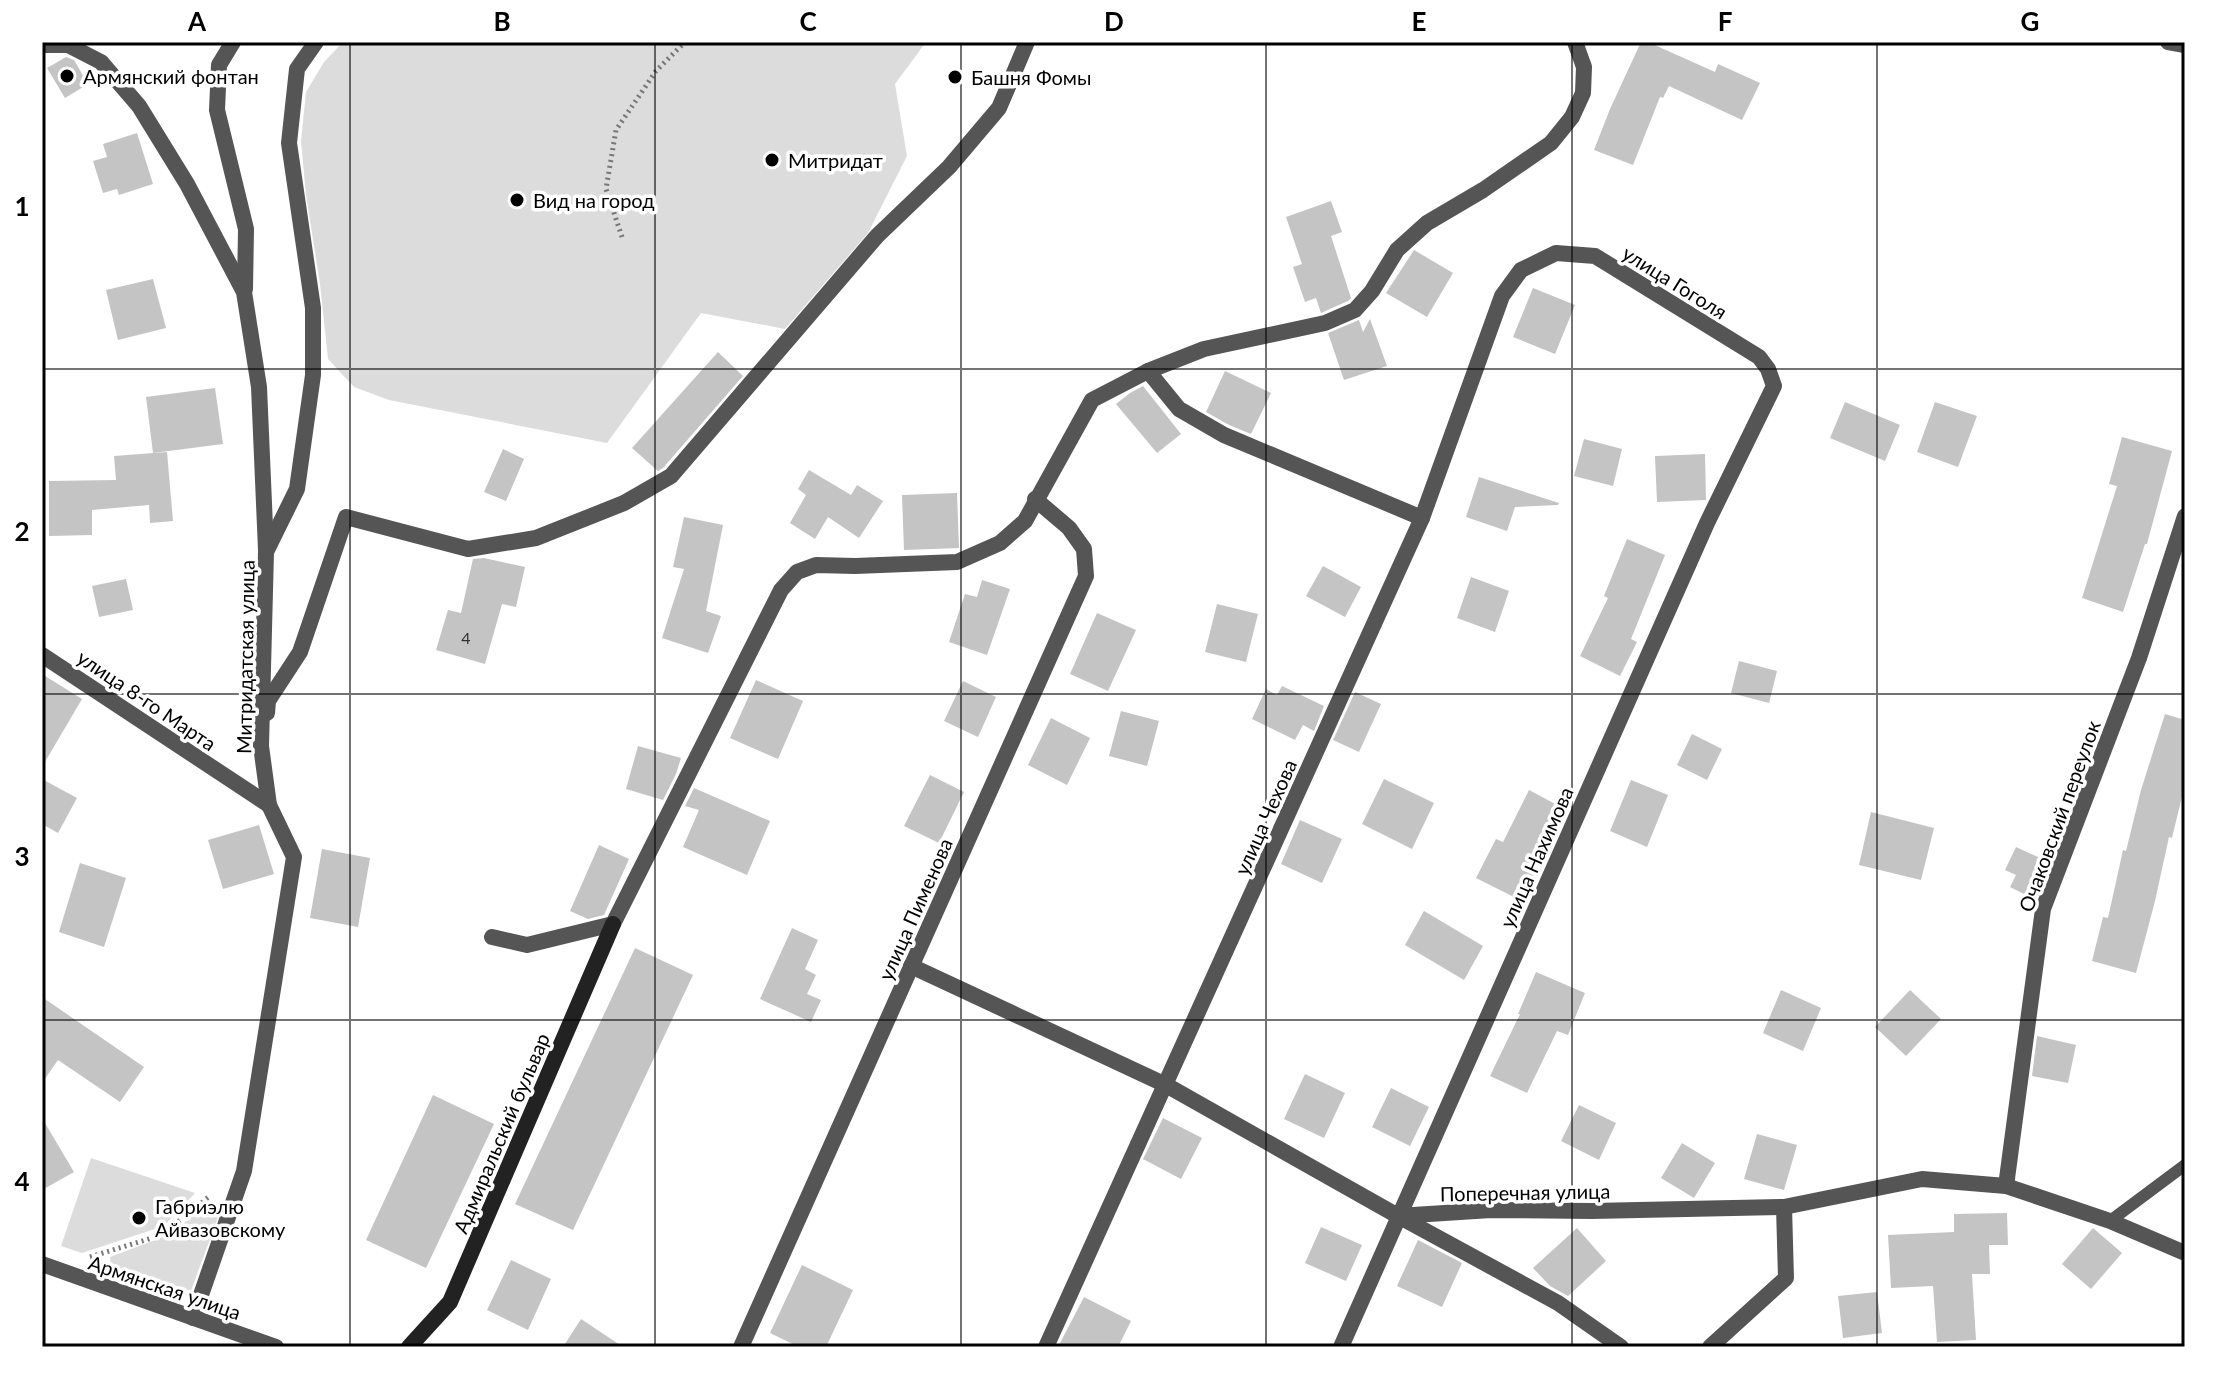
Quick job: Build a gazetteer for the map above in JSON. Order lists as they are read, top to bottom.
{
  "streets": {
    "street": [
      "улица Гоголя",
      "Митридатская улица",
      "улица 8-го Марта",
      "Очаковский переулок",
      "улица Чехова",
      "улица Нахимова",
      "улица Пименова",
      "Адмиральский бульвар",
      "Поперечная улица",
      "Армянская улица"
    ]
  },
  "crossings": [
    ["улица Гоголя", "улица Чехова"],
    ["улица Гоголя", "улица Нахимова"],
    ["Митридатская улица", "улица 8-го Марта"],
    ["Митридатская улица", "Армянская улица"],
    ["Очаковский переулок", "Поперечная улица"],
    ["улица Нахимова", "Поперечная улица"]
  ],
  "places": [
    "Армянский фонтан",
    "Башня Фомы",
    "Митридат",
    "Вид на город",
    "Габриэлю Айвазовскому"
  ],
  "house_numbers": ["4"],
  "grid": {
    "columns": [
      "A",
      "B",
      "C",
      "D",
      "E",
      "F",
      "G"
    ],
    "rows": [
      "1",
      "2",
      "3",
      "4"
    ]
  }
}
